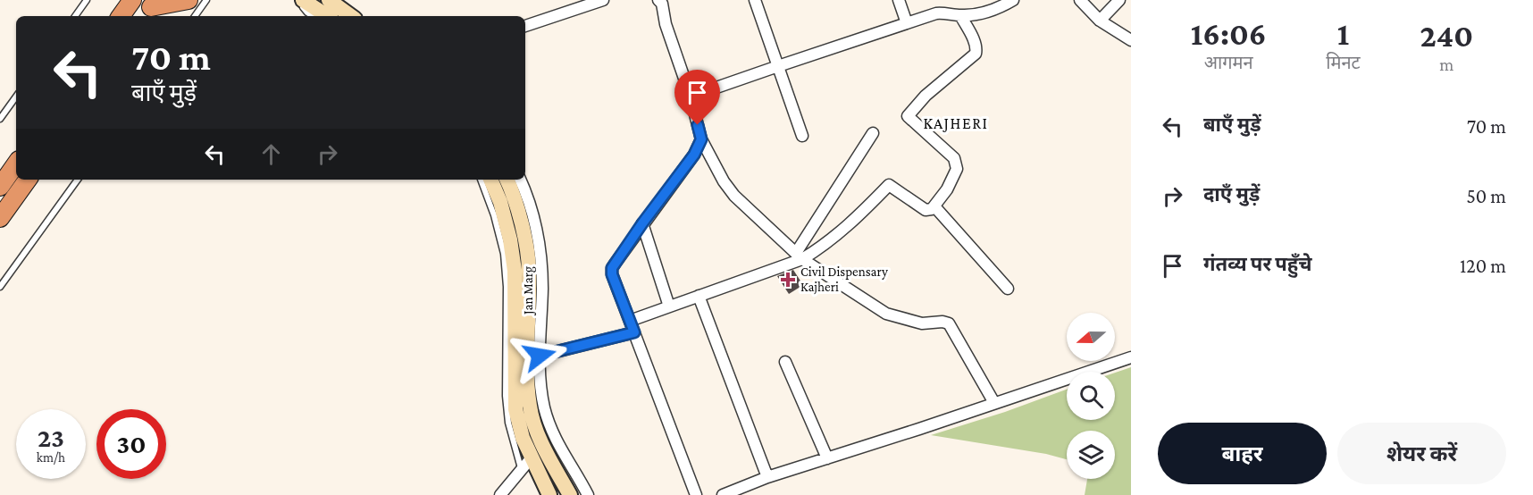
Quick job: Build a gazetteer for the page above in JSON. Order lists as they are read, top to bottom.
{
  "streets": {
    "main road": ["Jan Marg"]
  },
  "districts": ["KAJHERI"],
  "places": {
    "health": ["Civil Dispensary Kajheri"]
  },
  "north": "left",
  "page": {
    "eta": [
      "16:06",
      "आगमन",
      "1",
      "मिनट",
      "240",
      "m"
    ],
    "turn": ["70 m", "बाएँ मुड़ें"],
    "list": [
      {
        "name": "बाएँ मुड़ें",
        "value": "70 m"
      },
      {
        "name": "दाएँ मुड़ें",
        "value": "50 m"
      },
      {
        "name": "गंतव्य पर पहुँचे",
        "value": "120 m"
      }
    ],
    "speed": "23 km/h",
    "limit": "30",
    "buttons": ["बाहर", "शेयर करें"]
  }
}
